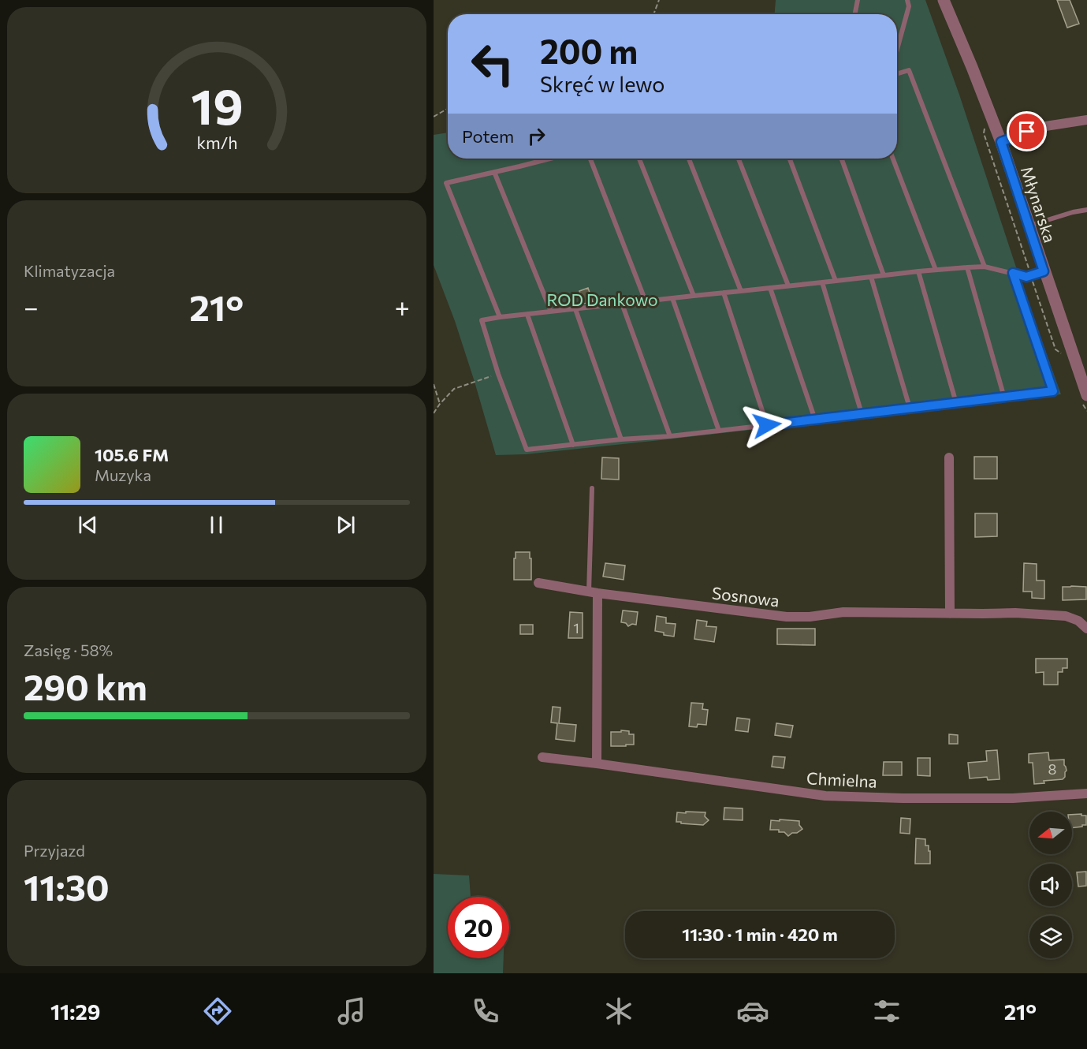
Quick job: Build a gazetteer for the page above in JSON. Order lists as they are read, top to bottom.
{
  "streets": {
    "street": ["Młynarska", "Sosnowa", "Chmielna"]
  },
  "parks": ["ROD Dankowo"],
  "house_numbers": ["1", "8"],
  "north": "left",
  "page": {
    "turn": ["200 m", "Skręć w lewo"],
    "then": "Potem",
    "tile": [
      "Klimatyzacja",
      ["Zasięg · 58%", "290 km"],
      ["Przyjazd", "11:30"]
    ],
    "heat": ["−", "21°", "+"],
    "song": ["105.6 FM", "Muzyka"],
    "limit": "20",
    "trip": "11:30 · 1 min · 420 m",
    "tabs": ["11:29", "21°"],
    "gauge": ["19", "km/h"]
  }
}
